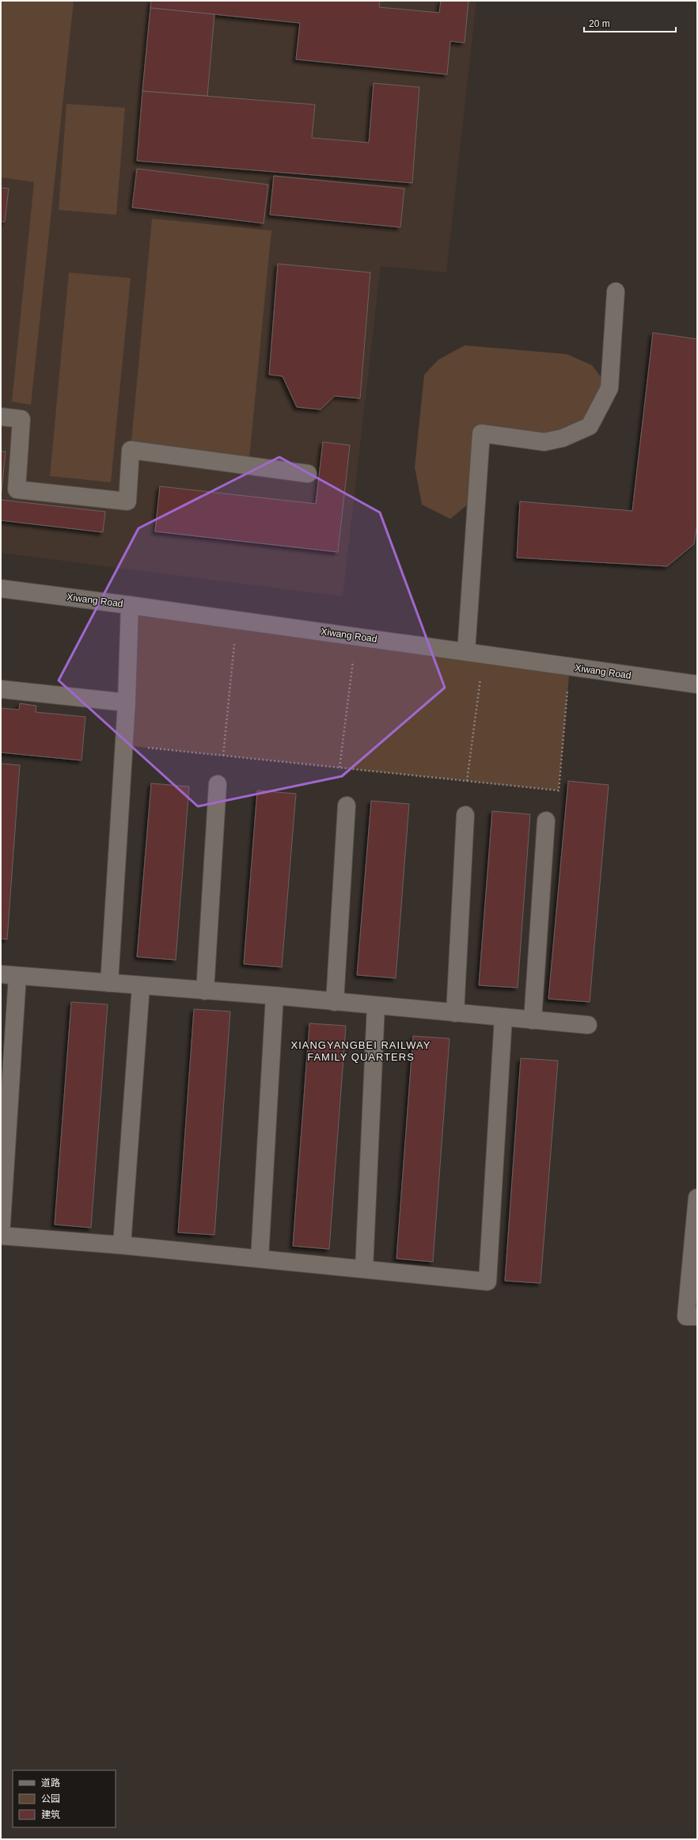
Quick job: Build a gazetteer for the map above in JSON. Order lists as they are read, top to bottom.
{
  "streets": {
    "street": ["Xiwang Road"]
  },
  "districts": ["XIANGYANGBEI RAILWAY FAMILY QUARTERS"],
  "legend": ["道路", "公园", "建筑"],
  "scale_bar": "20 m"
}
